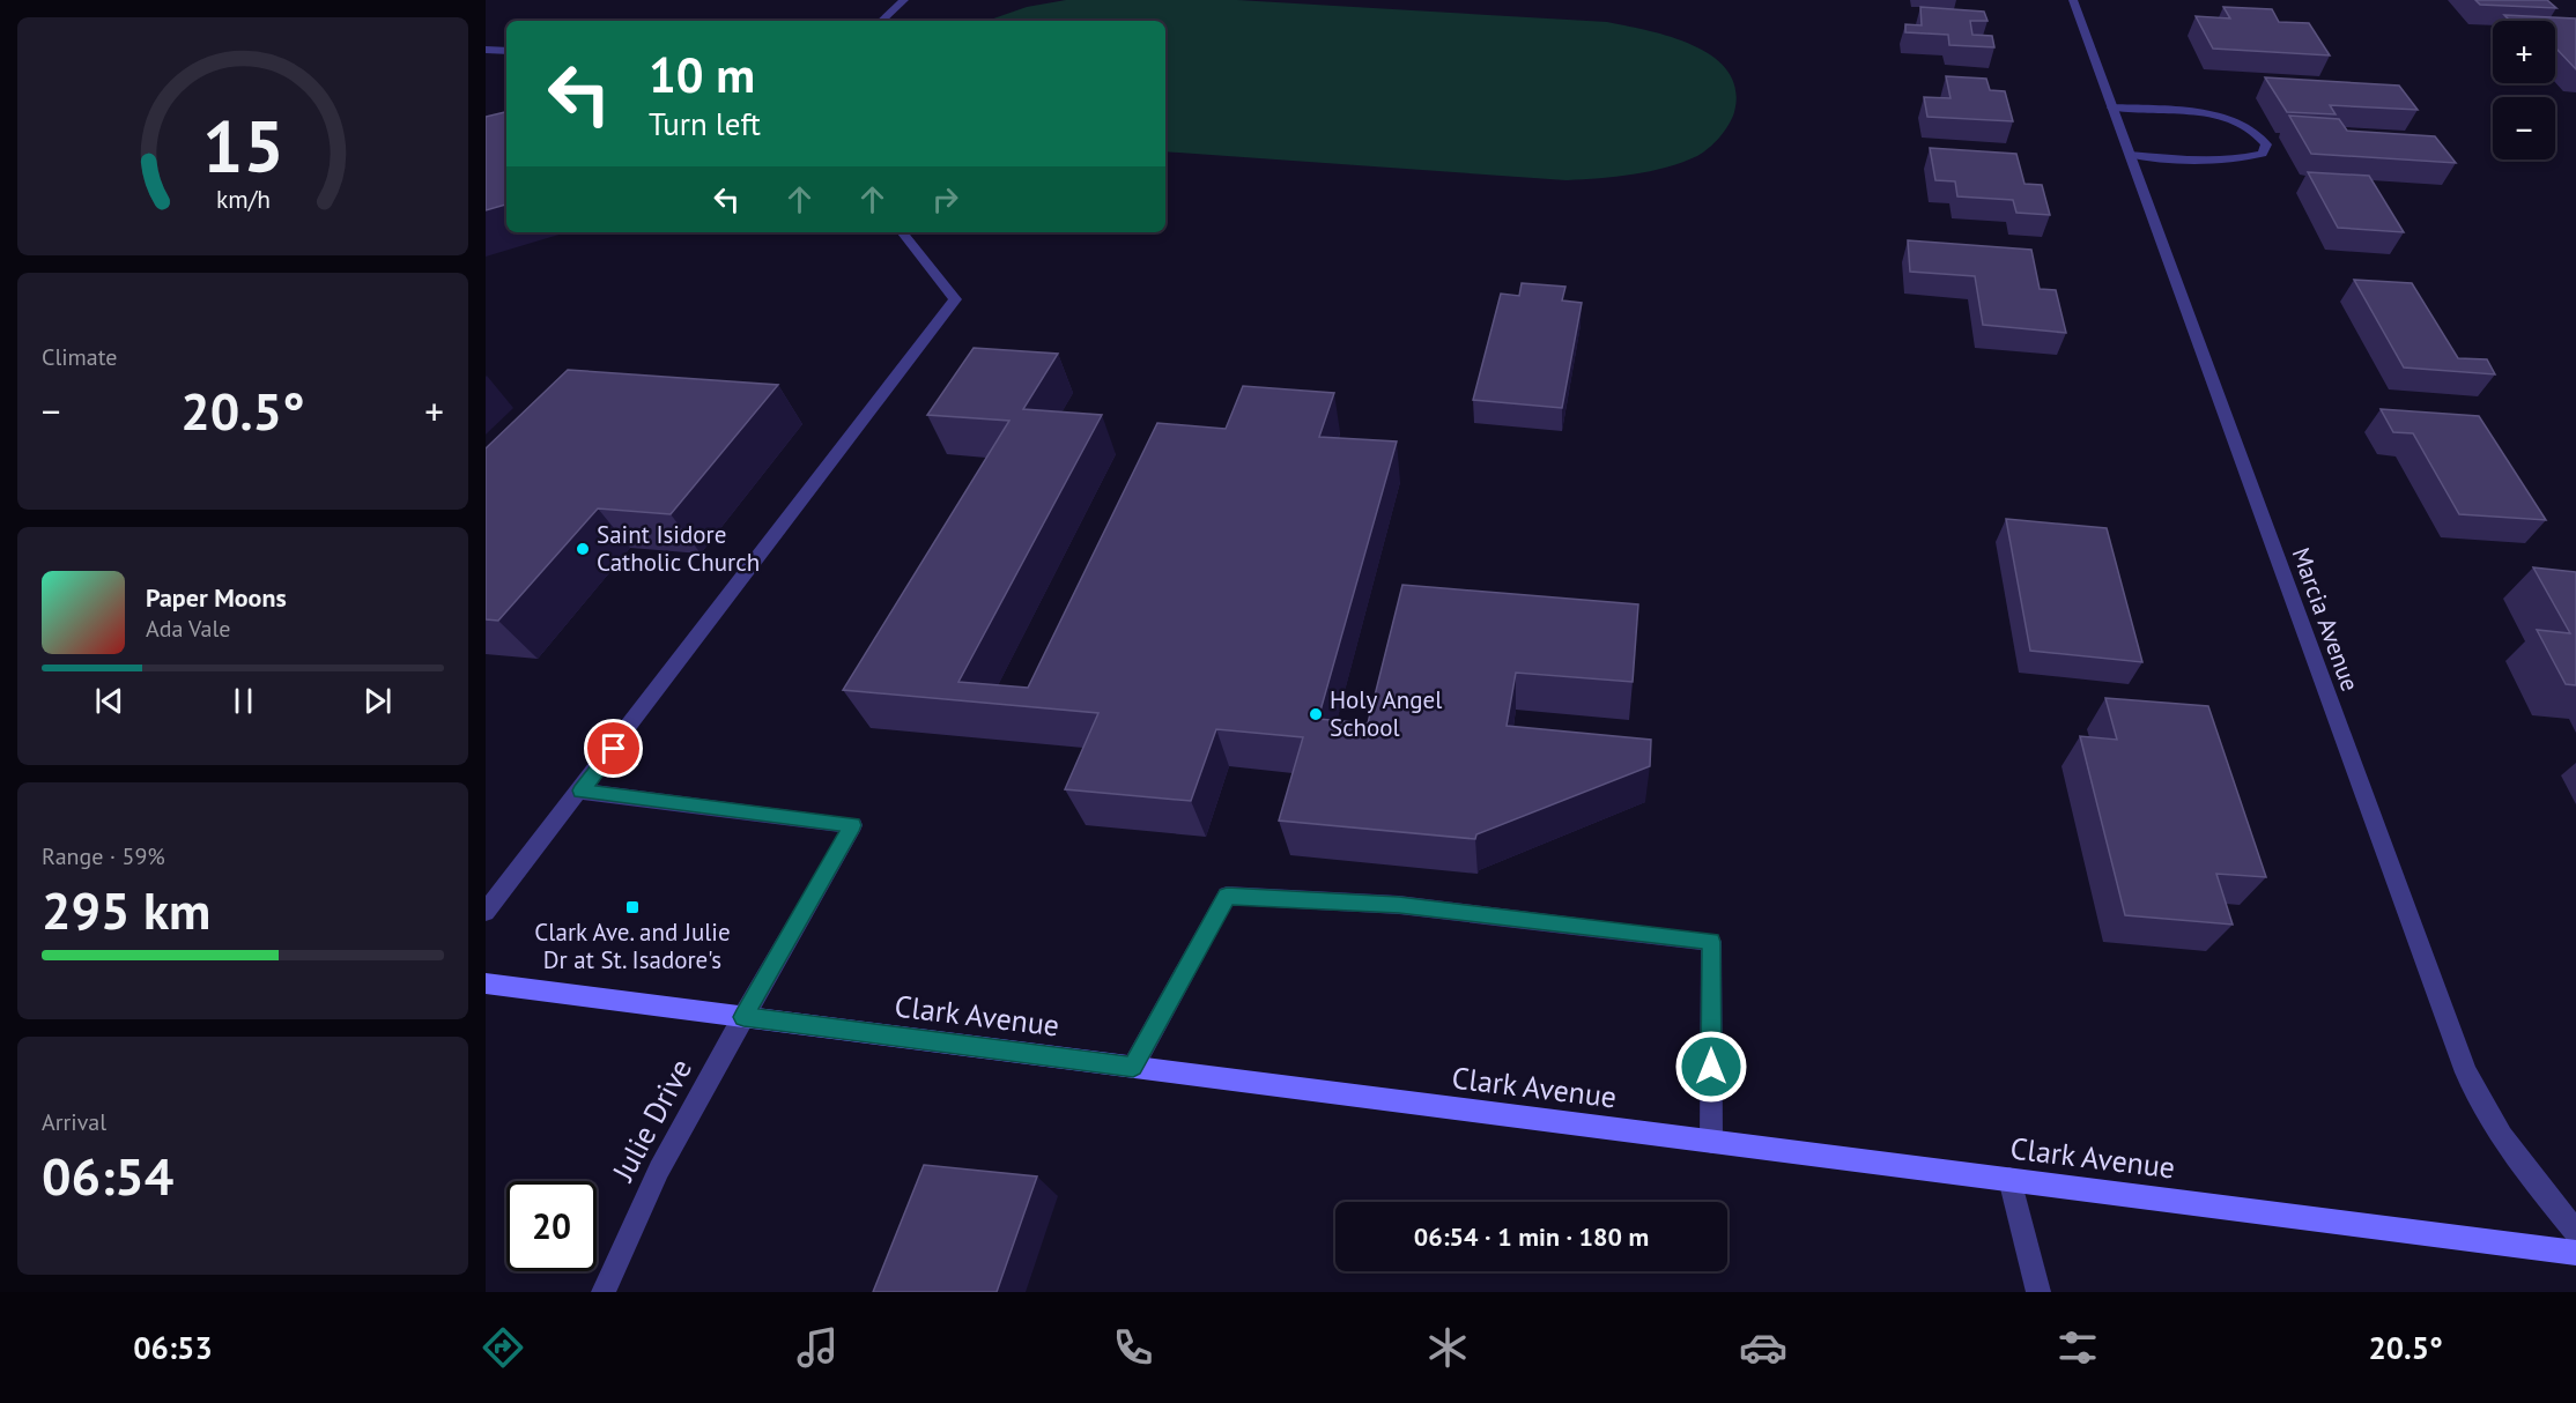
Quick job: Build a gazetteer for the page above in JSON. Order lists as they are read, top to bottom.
{
  "streets": {
    "street": ["Marcia Avenue", "Clark Avenue", "Julie Drive"]
  },
  "crossings": [
    ["Clark Avenue", "Julie Drive"]
  ],
  "places": {
    "other": ["Saint Isidore Catholic Church", "Holy Angel School"],
    "transit": ["Clark Ave. and Julie Dr at St. Isadore's"]
  },
  "page": {
    "map_buttons": ["+", "−"],
    "turn": ["10 m", "Turn left"],
    "tile": [
      "Climate",
      ["Range · 59%", "295 km"],
      ["Arrival", "06:54"]
    ],
    "heat": ["−", "20.5°", "+"],
    "song": ["Paper Moons", "Ada Vale"],
    "limit": "20",
    "trip": "06:54 · 1 min · 180 m",
    "tabs": ["06:53", "20.5°"],
    "gauge": ["15", "km/h"]
  }
}
